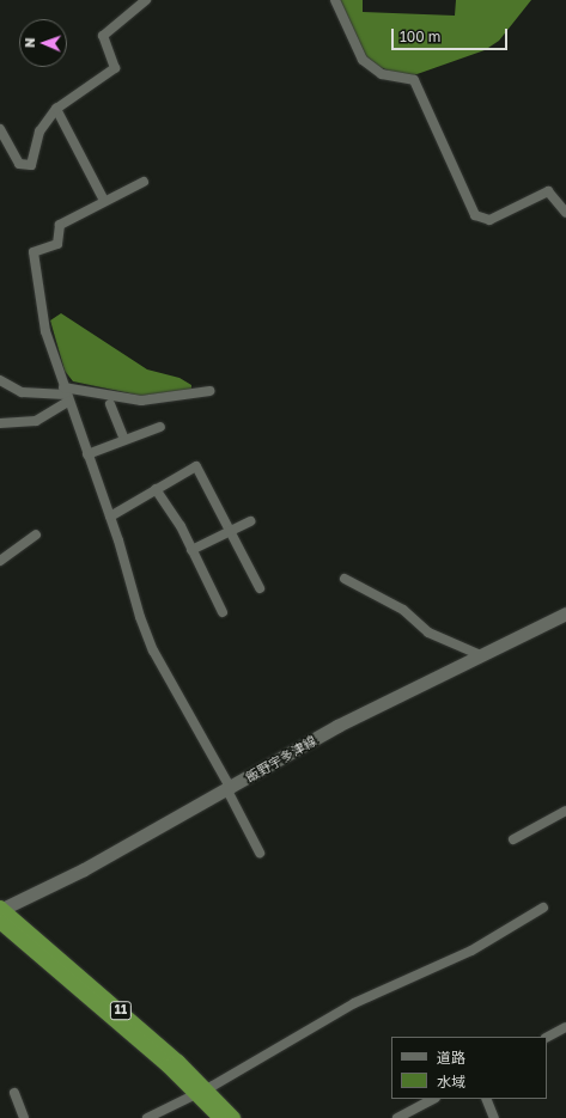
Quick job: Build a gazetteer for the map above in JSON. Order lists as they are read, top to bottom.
{
  "streets": {
    "highway": ["11"],
    "main road": ["飯野宇多津線"]
  },
  "crossings": [
    ["飯野宇多津線", "11"]
  ],
  "legend": ["道路", "水域"],
  "scale_bar": "100 m",
  "north": "left"
}
